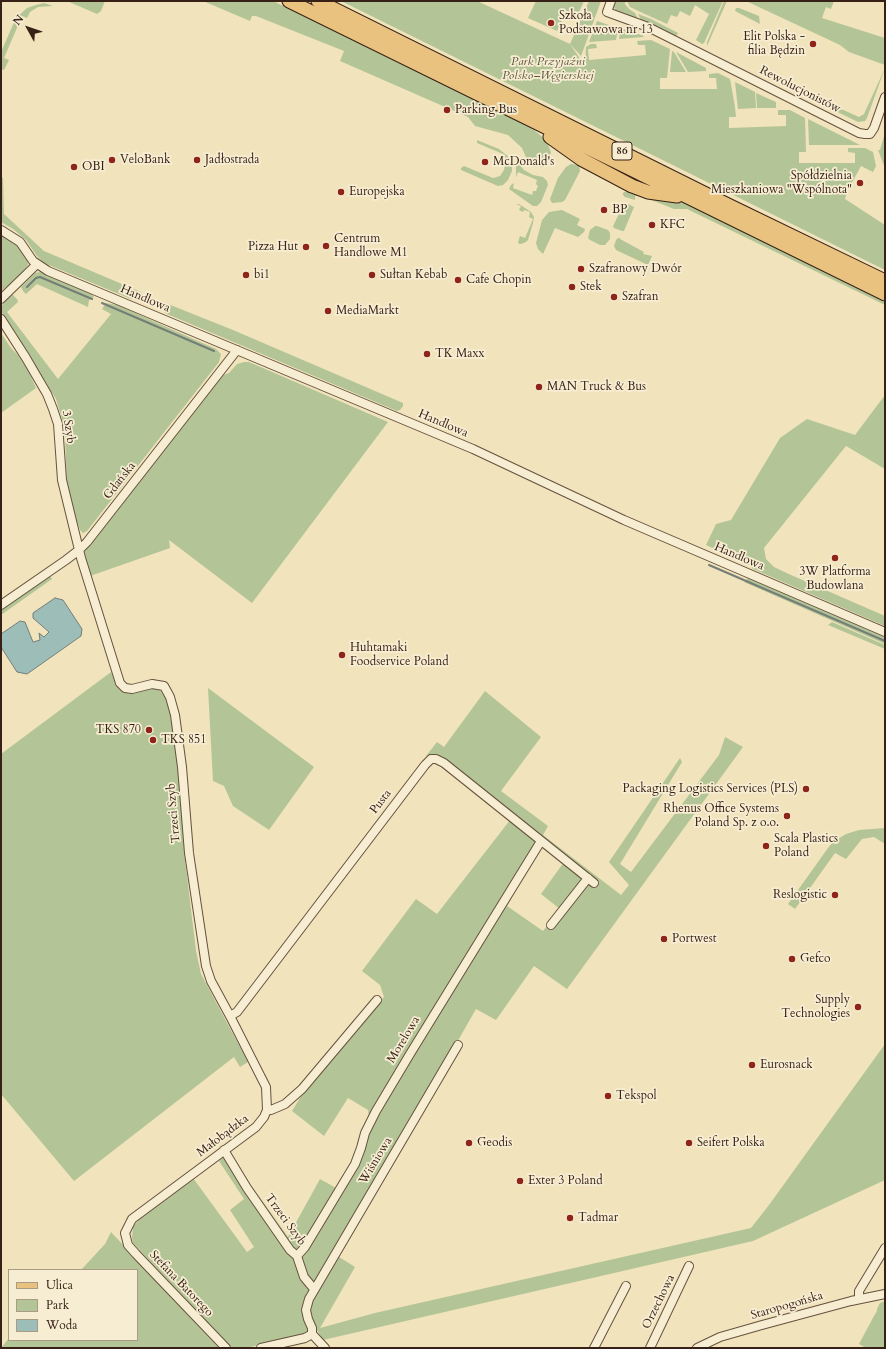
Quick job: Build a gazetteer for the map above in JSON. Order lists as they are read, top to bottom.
{
  "streets": {
    "main road": ["86"],
    "street": [
      "Rewolucjonistów",
      "Handlowa",
      "3 Szyb",
      "Gdańska",
      "Pusta",
      "Trzeci Szyb",
      "Morelowa",
      "Małobądzka",
      "Wiśniowa",
      "Stefana Batorego",
      "Orzechowa",
      "Staropogońska"
    ]
  },
  "crossings": [
    ["Handlowa", "Gdańska"],
    ["3 Szyb", "Gdańska"],
    ["3 Szyb", "Trzeci Szyb"],
    ["Gdańska", "Trzeci Szyb"],
    ["Pusta", "Trzeci Szyb"],
    ["Pusta", "Morelowa"],
    ["Trzeci Szyb", "Morelowa"],
    ["Trzeci Szyb", "Małobądzka"],
    ["Trzeci Szyb", "Wiśniowa"],
    ["Małobądzka", "Stefana Batorego"]
  ],
  "parks": ["Park Przyjaźni Polsko–Węgierskiej"],
  "places": [
    "Szkoła Podstawowa nr 13",
    "Elit Polska - filia Będzin",
    "Parking Bus",
    "VeloBank",
    "Jadłostrada",
    "McDonald's",
    "OBI",
    "Spółdzielnia Mieszkaniowa \"Wspólnota\"",
    "Europejska",
    "BP",
    "KFC",
    "Centrum Handlowe M1",
    "Pizza Hut",
    "Szafranowy Dwór",
    "bi1",
    "Sułtan Kebab",
    "Cafe Chopin",
    "Stek",
    "Szafran",
    "MediaMarkt",
    "TK Maxx",
    "MAN Truck & Bus",
    "3W Platforma Budowlana",
    "Huhtamaki Foodservice Poland",
    "TKS 870",
    "TKS 851",
    "Packaging Logistics Services (PLS)",
    "Rhenus Office Systems Poland Sp. z o.o.",
    "Scala Plastics Poland",
    "Reslogistic",
    "Portwest",
    "Gefco",
    "Supply Technologies",
    "Eurosnack",
    "Tekspol",
    "Geodis",
    "Seifert Polska",
    "Exter 3 Poland",
    "Tadmar"
  ],
  "legend": ["Ulica", "Park", "Woda"],
  "north": "top left"
}
